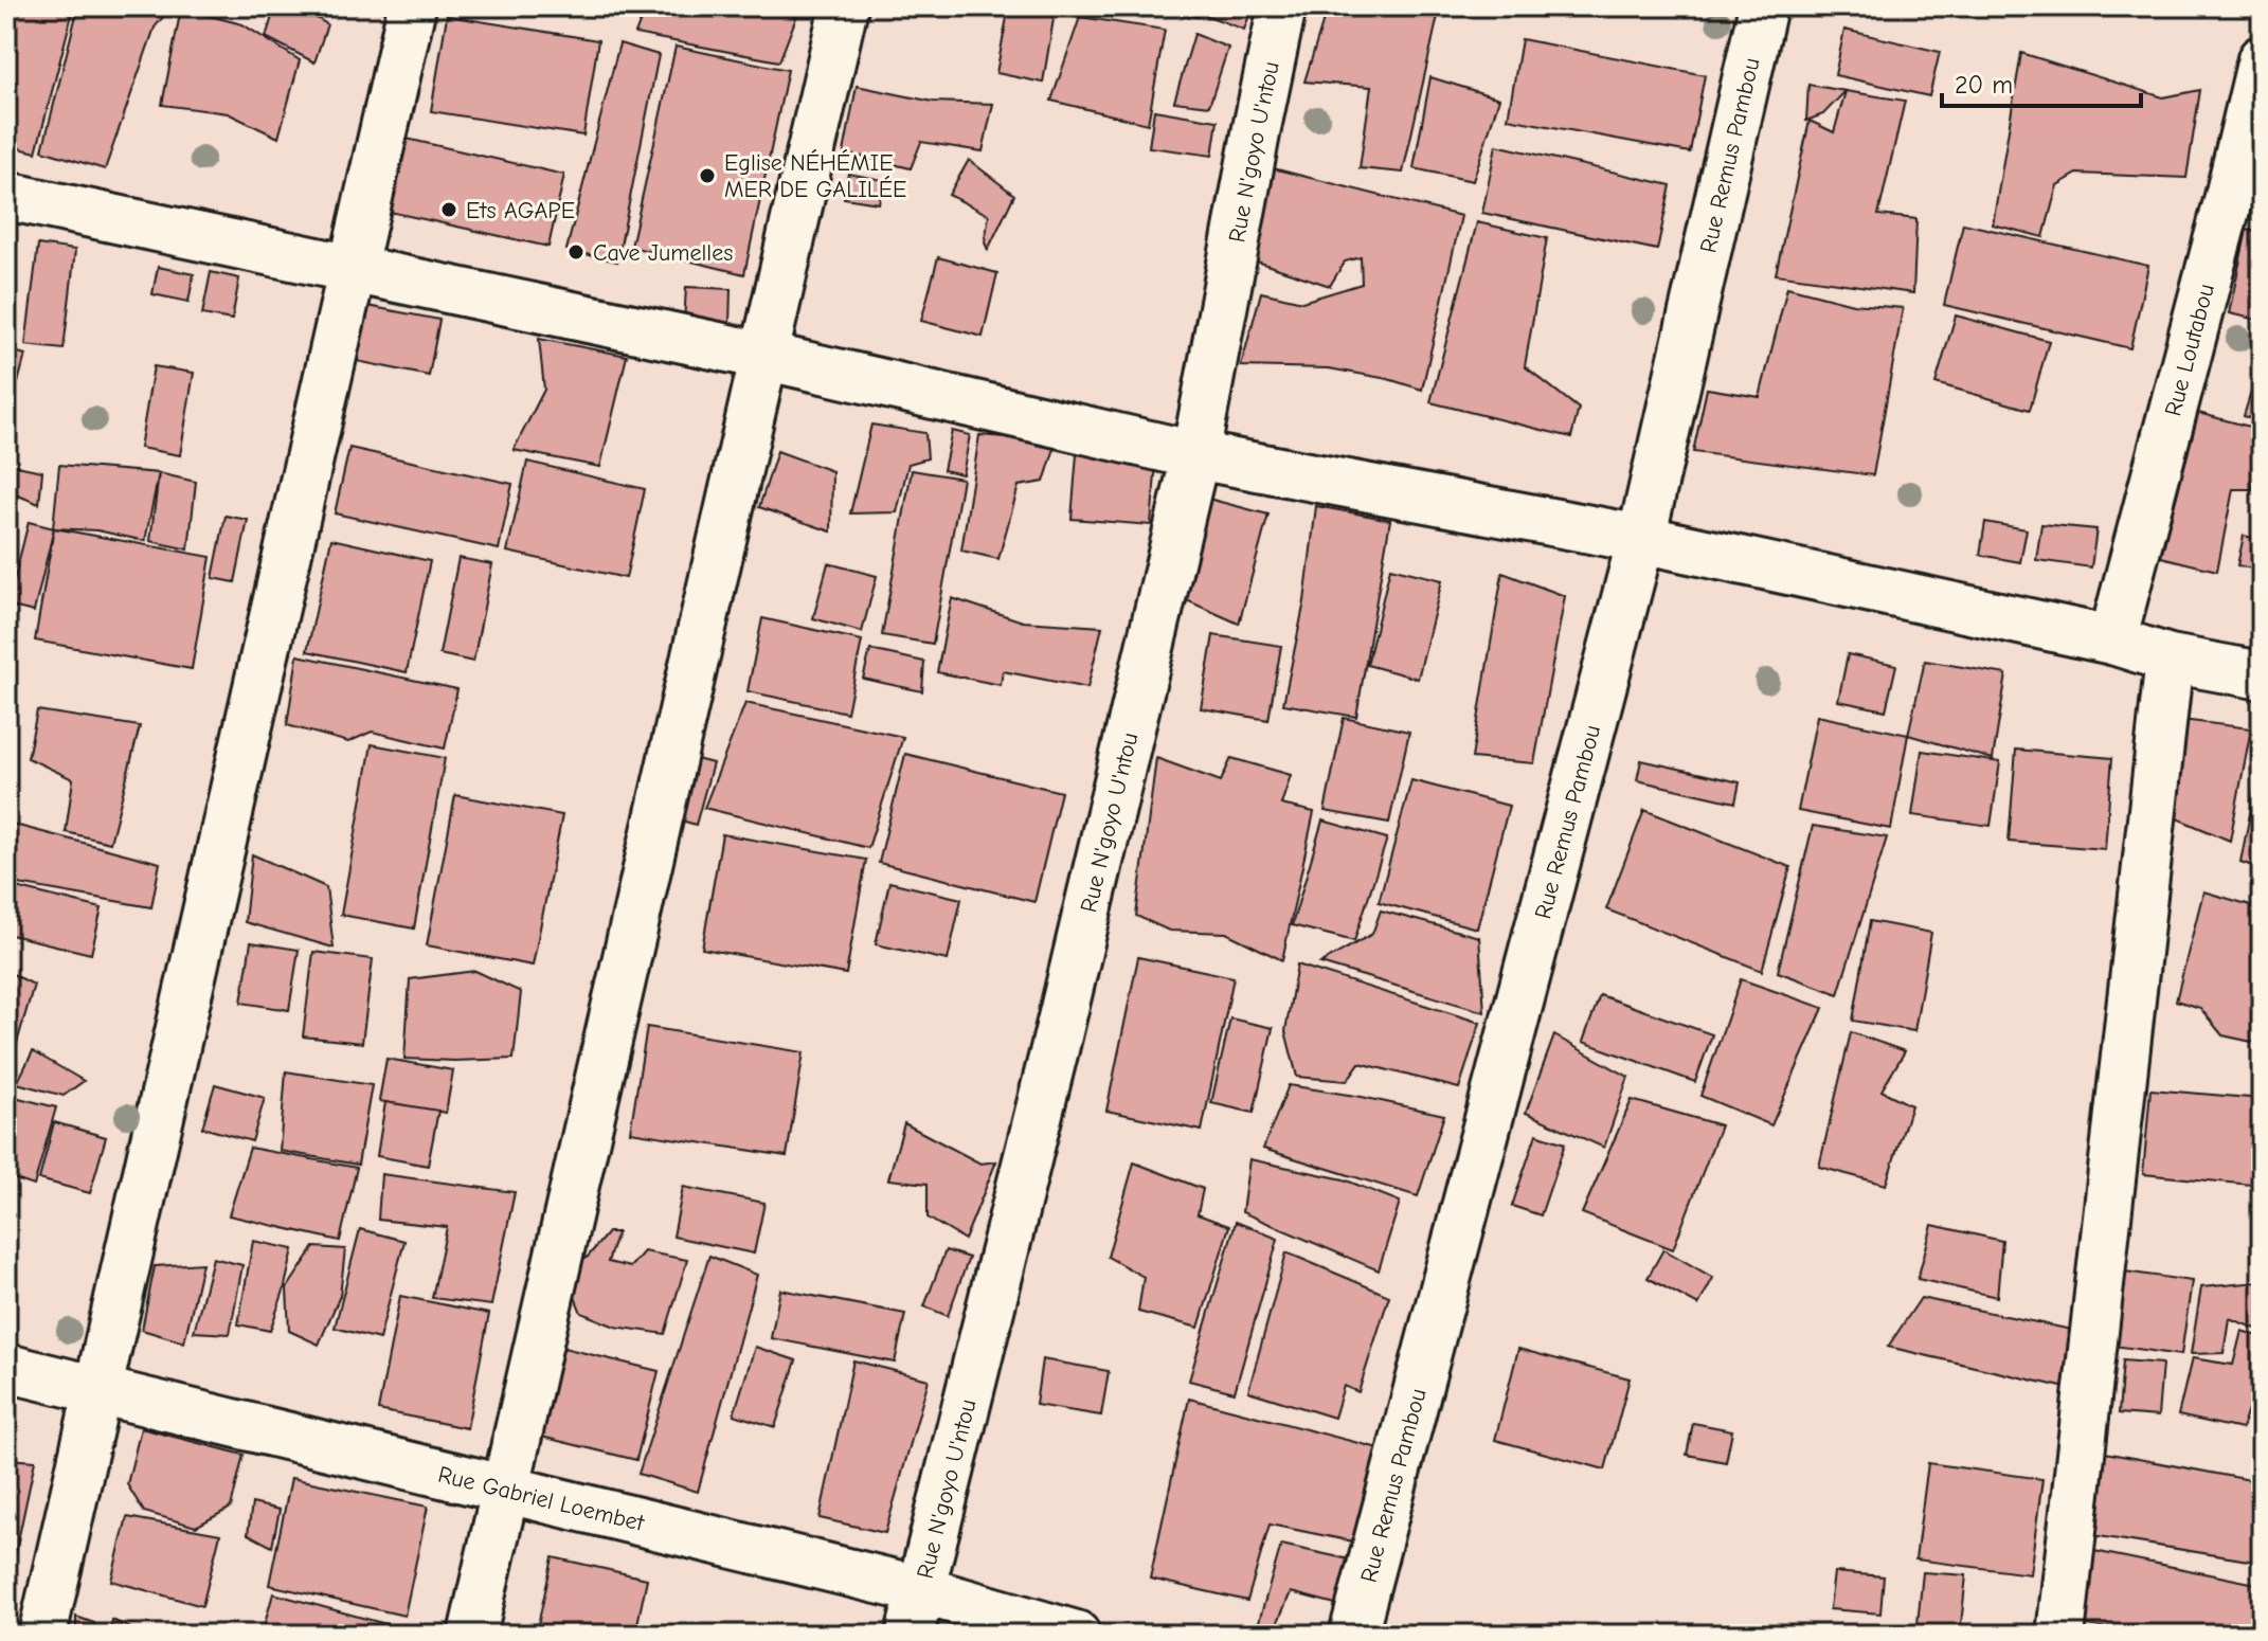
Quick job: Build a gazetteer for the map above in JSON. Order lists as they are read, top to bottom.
{
  "streets": {
    "street": [
      "Rue N'goyo U'ntou",
      "Rue Remus Pambou",
      "Rue Loutabou",
      "Rue Gabriel Loembet"
    ]
  },
  "crossings": [
    ["Rue N'goyo U'ntou", "Rue Gabriel Loembet"]
  ],
  "places": ["Eglise NÉHÉMIE MER DE GALILÉE", "Ets AGAPE", "Cave Jumelles"],
  "scale_bar": "20 m"
}
